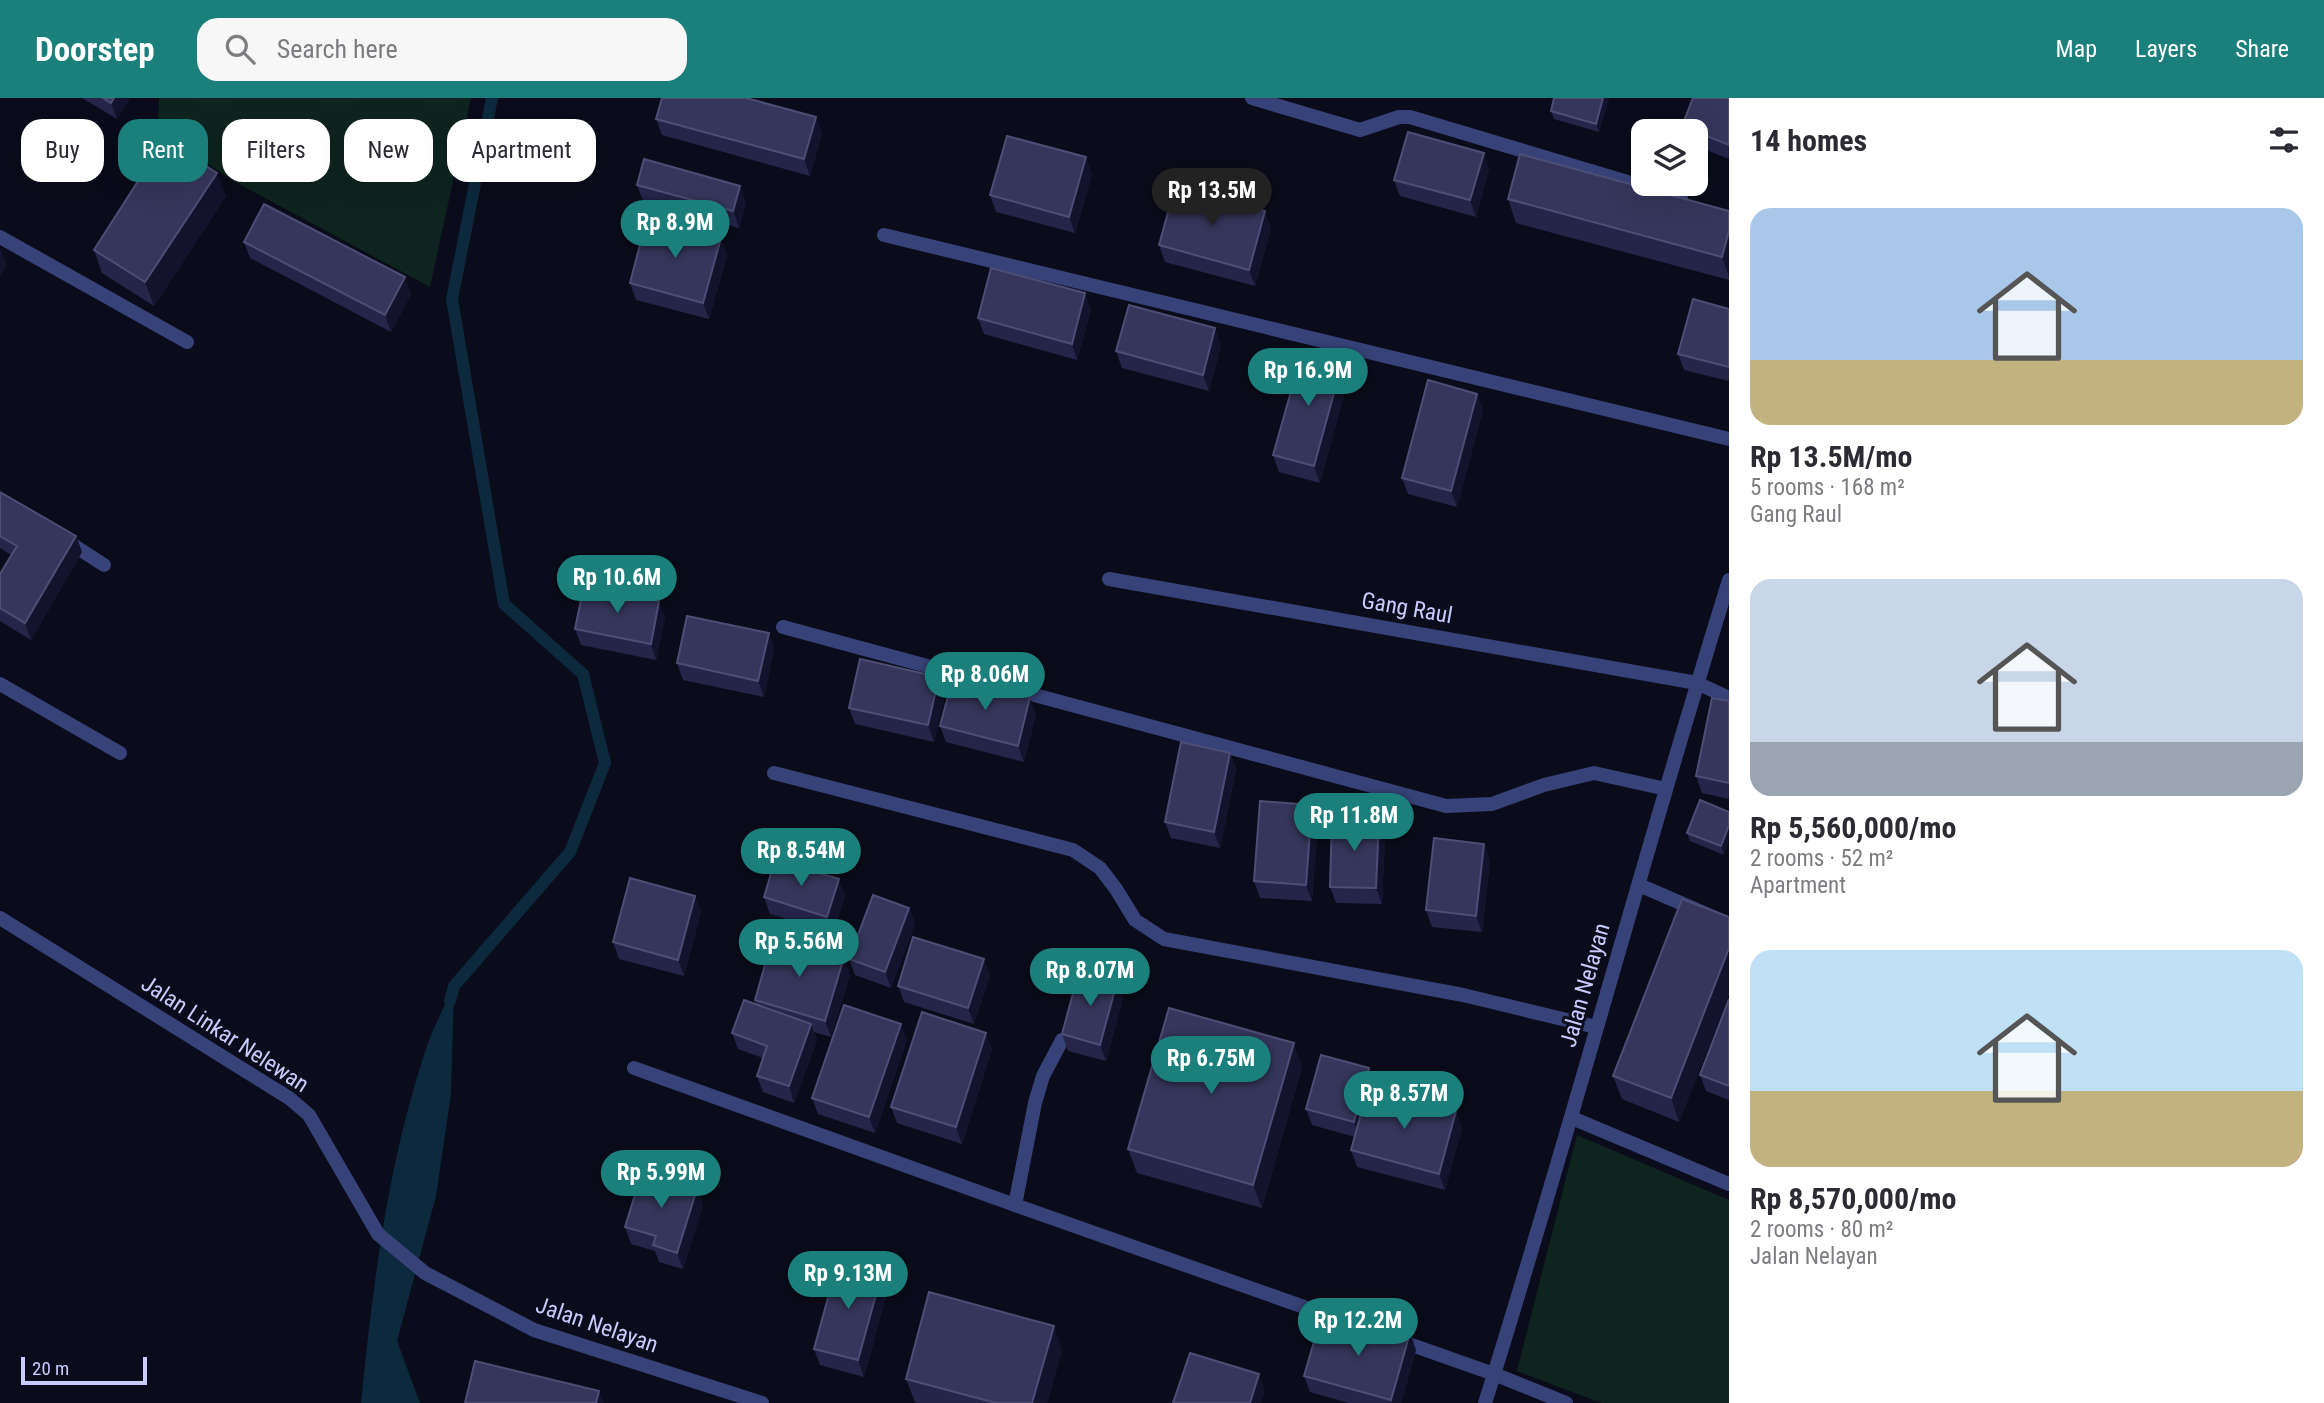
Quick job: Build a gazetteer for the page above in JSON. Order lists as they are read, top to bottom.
{
  "streets": {
    "street": ["Gang Raul", "Jalan Nelayan", "Jalan Linkar Nelewan"]
  },
  "crossings": [
    ["Gang Raul", "Jalan Nelayan"],
    ["Jalan Nelayan", "Jalan Linkar Nelewan"]
  ],
  "scale_bar": "20 m",
  "page": {
    "header": "Doorstep",
    "search": "Search here",
    "nav": ["Map", "Layers", "Share"],
    "heading": "14 homes",
    "chip": [
      "Buy",
      "Rent",
      "Filters",
      "New",
      "Apartment"
    ],
    "price": [
      "Rp 13.5M",
      "Rp 8.9M",
      "Rp 16.9M",
      "Rp 10.6M",
      "Rp 8.06M",
      "Rp 11.8M",
      "Rp 8.54M",
      "Rp 5.56M",
      "Rp 8.07M",
      "Rp 6.75M",
      "Rp 8.57M",
      "Rp 5.99M",
      "Rp 9.13M",
      "Rp 12.2M"
    ],
    "list": [
      {
        "name": "Rp 13.5M/mo",
        "note": "5 rooms · 168 m² · Gang Raul"
      },
      {
        "name": "Rp 5,560,000/mo",
        "note": "2 rooms · 52 m² · Apartment"
      },
      {
        "name": "Rp 8,570,000/mo",
        "note": "2 rooms · 80 m² · Jalan Nelayan"
      }
    ],
    "scale": "20 m"
  }
}
